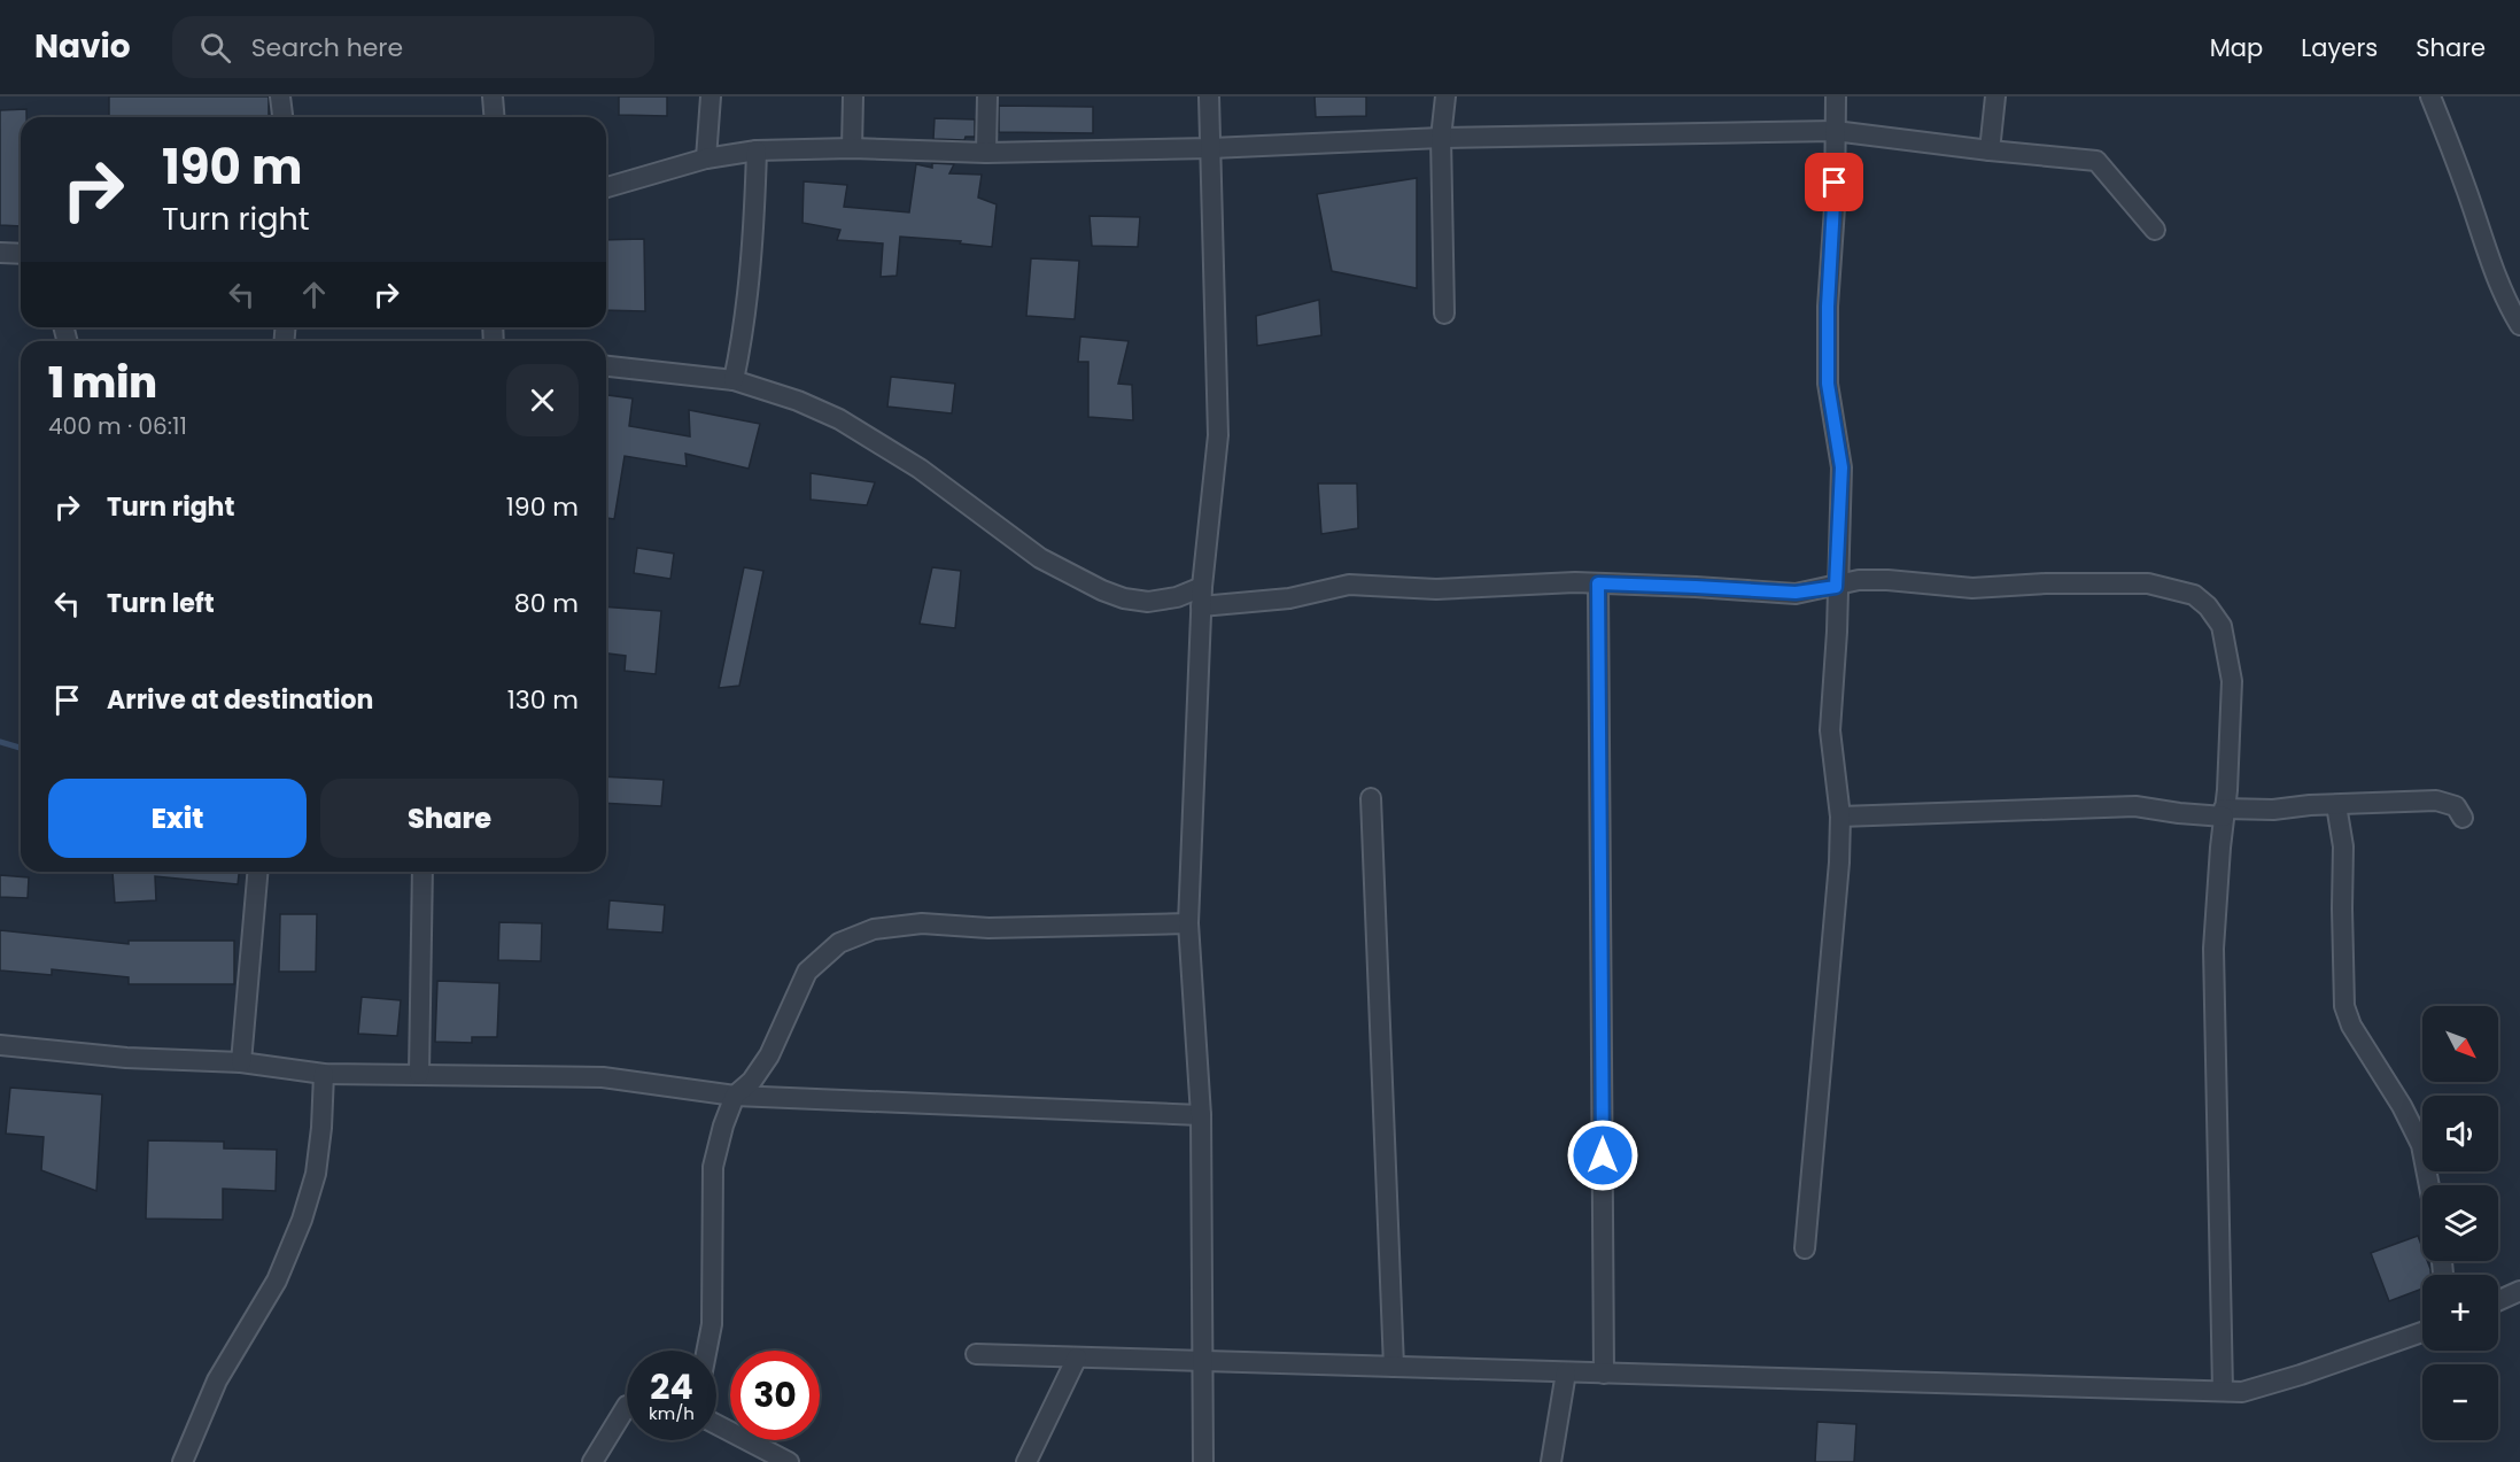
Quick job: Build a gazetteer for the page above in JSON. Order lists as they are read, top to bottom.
{
  "north": "bottom right",
  "page": {
    "header": "Navio",
    "search": "Search here",
    "nav": ["Map", "Layers", "Share"],
    "turn": ["190 m", "Turn right"],
    "heading": ["1 min", "400 m · 06:11"],
    "list": [
      {
        "name": "Turn right",
        "value": "190 m"
      },
      {
        "name": "Turn left",
        "value": "80 m"
      },
      {
        "name": "Arrive at destination",
        "value": "130 m"
      }
    ],
    "buttons": ["Exit", "Share"],
    "map_buttons": ["+", "−"],
    "speed": "24 km/h",
    "limit": "30"
  }
}
